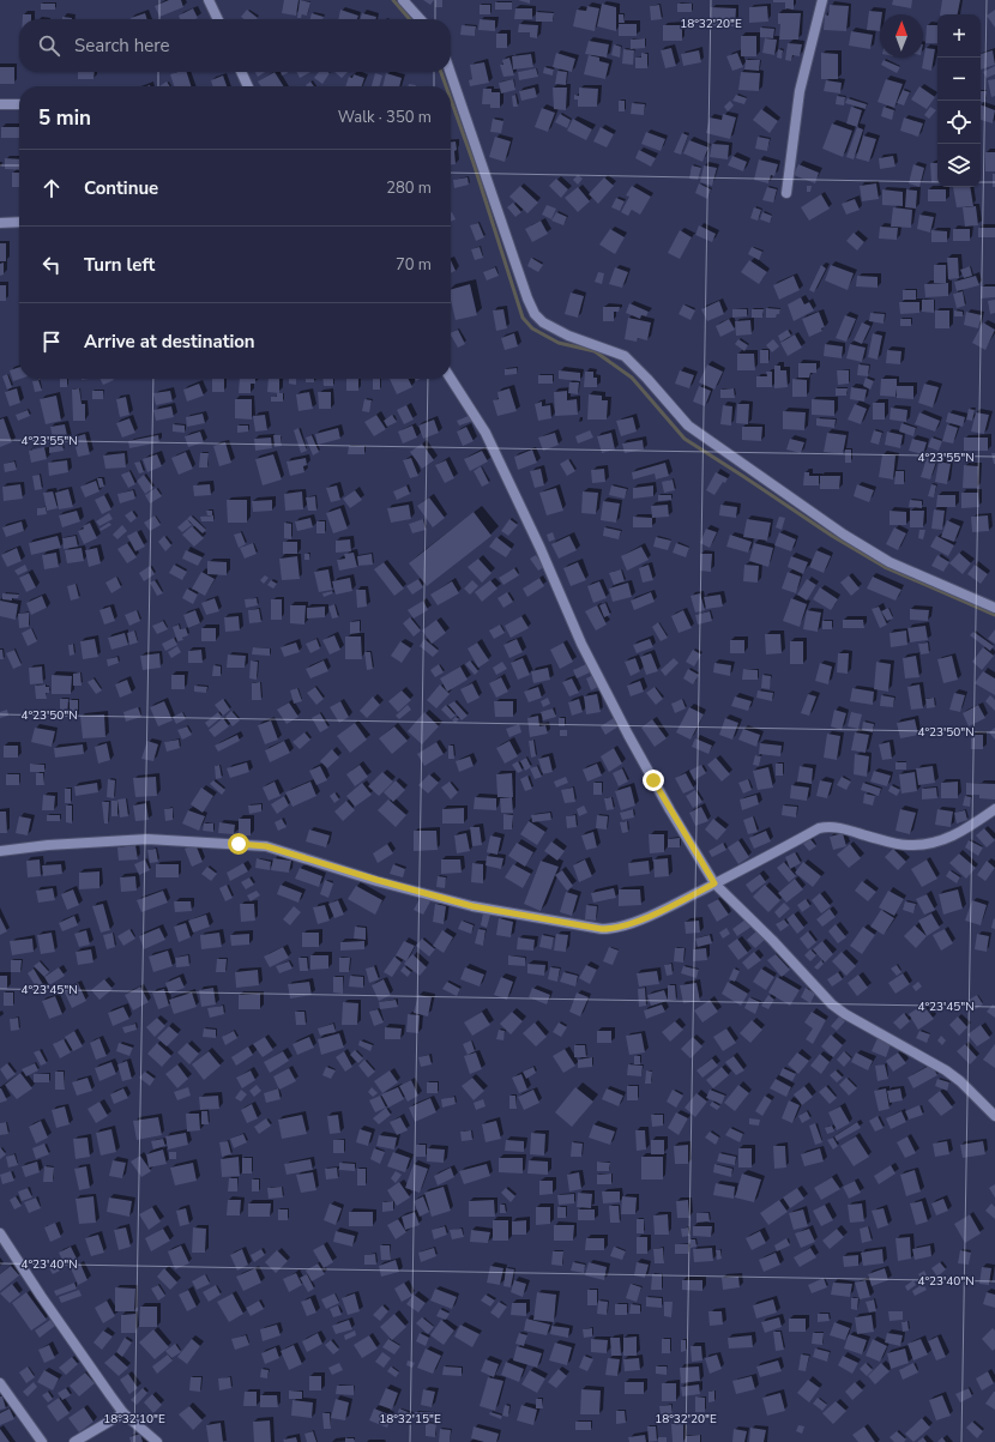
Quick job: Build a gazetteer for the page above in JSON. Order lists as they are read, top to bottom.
{
  "north": "top",
  "page": {
    "map_buttons": ["+", "−"],
    "search": "Search here",
    "heading": ["5 min", "Walk · 350 m"],
    "list": [
      ["Continue", "280 m"],
      ["Turn left", "70 m"],
      "Arrive at destination"
    ]
  },
  "coordinates": [
    "18°32'20\"E",
    "4°23'55\"N",
    "4°23'50\"N",
    "4°23'45\"N",
    "4°23'40\"N",
    "18°32'10\"E",
    "18°32'15\"E"
  ]
}
